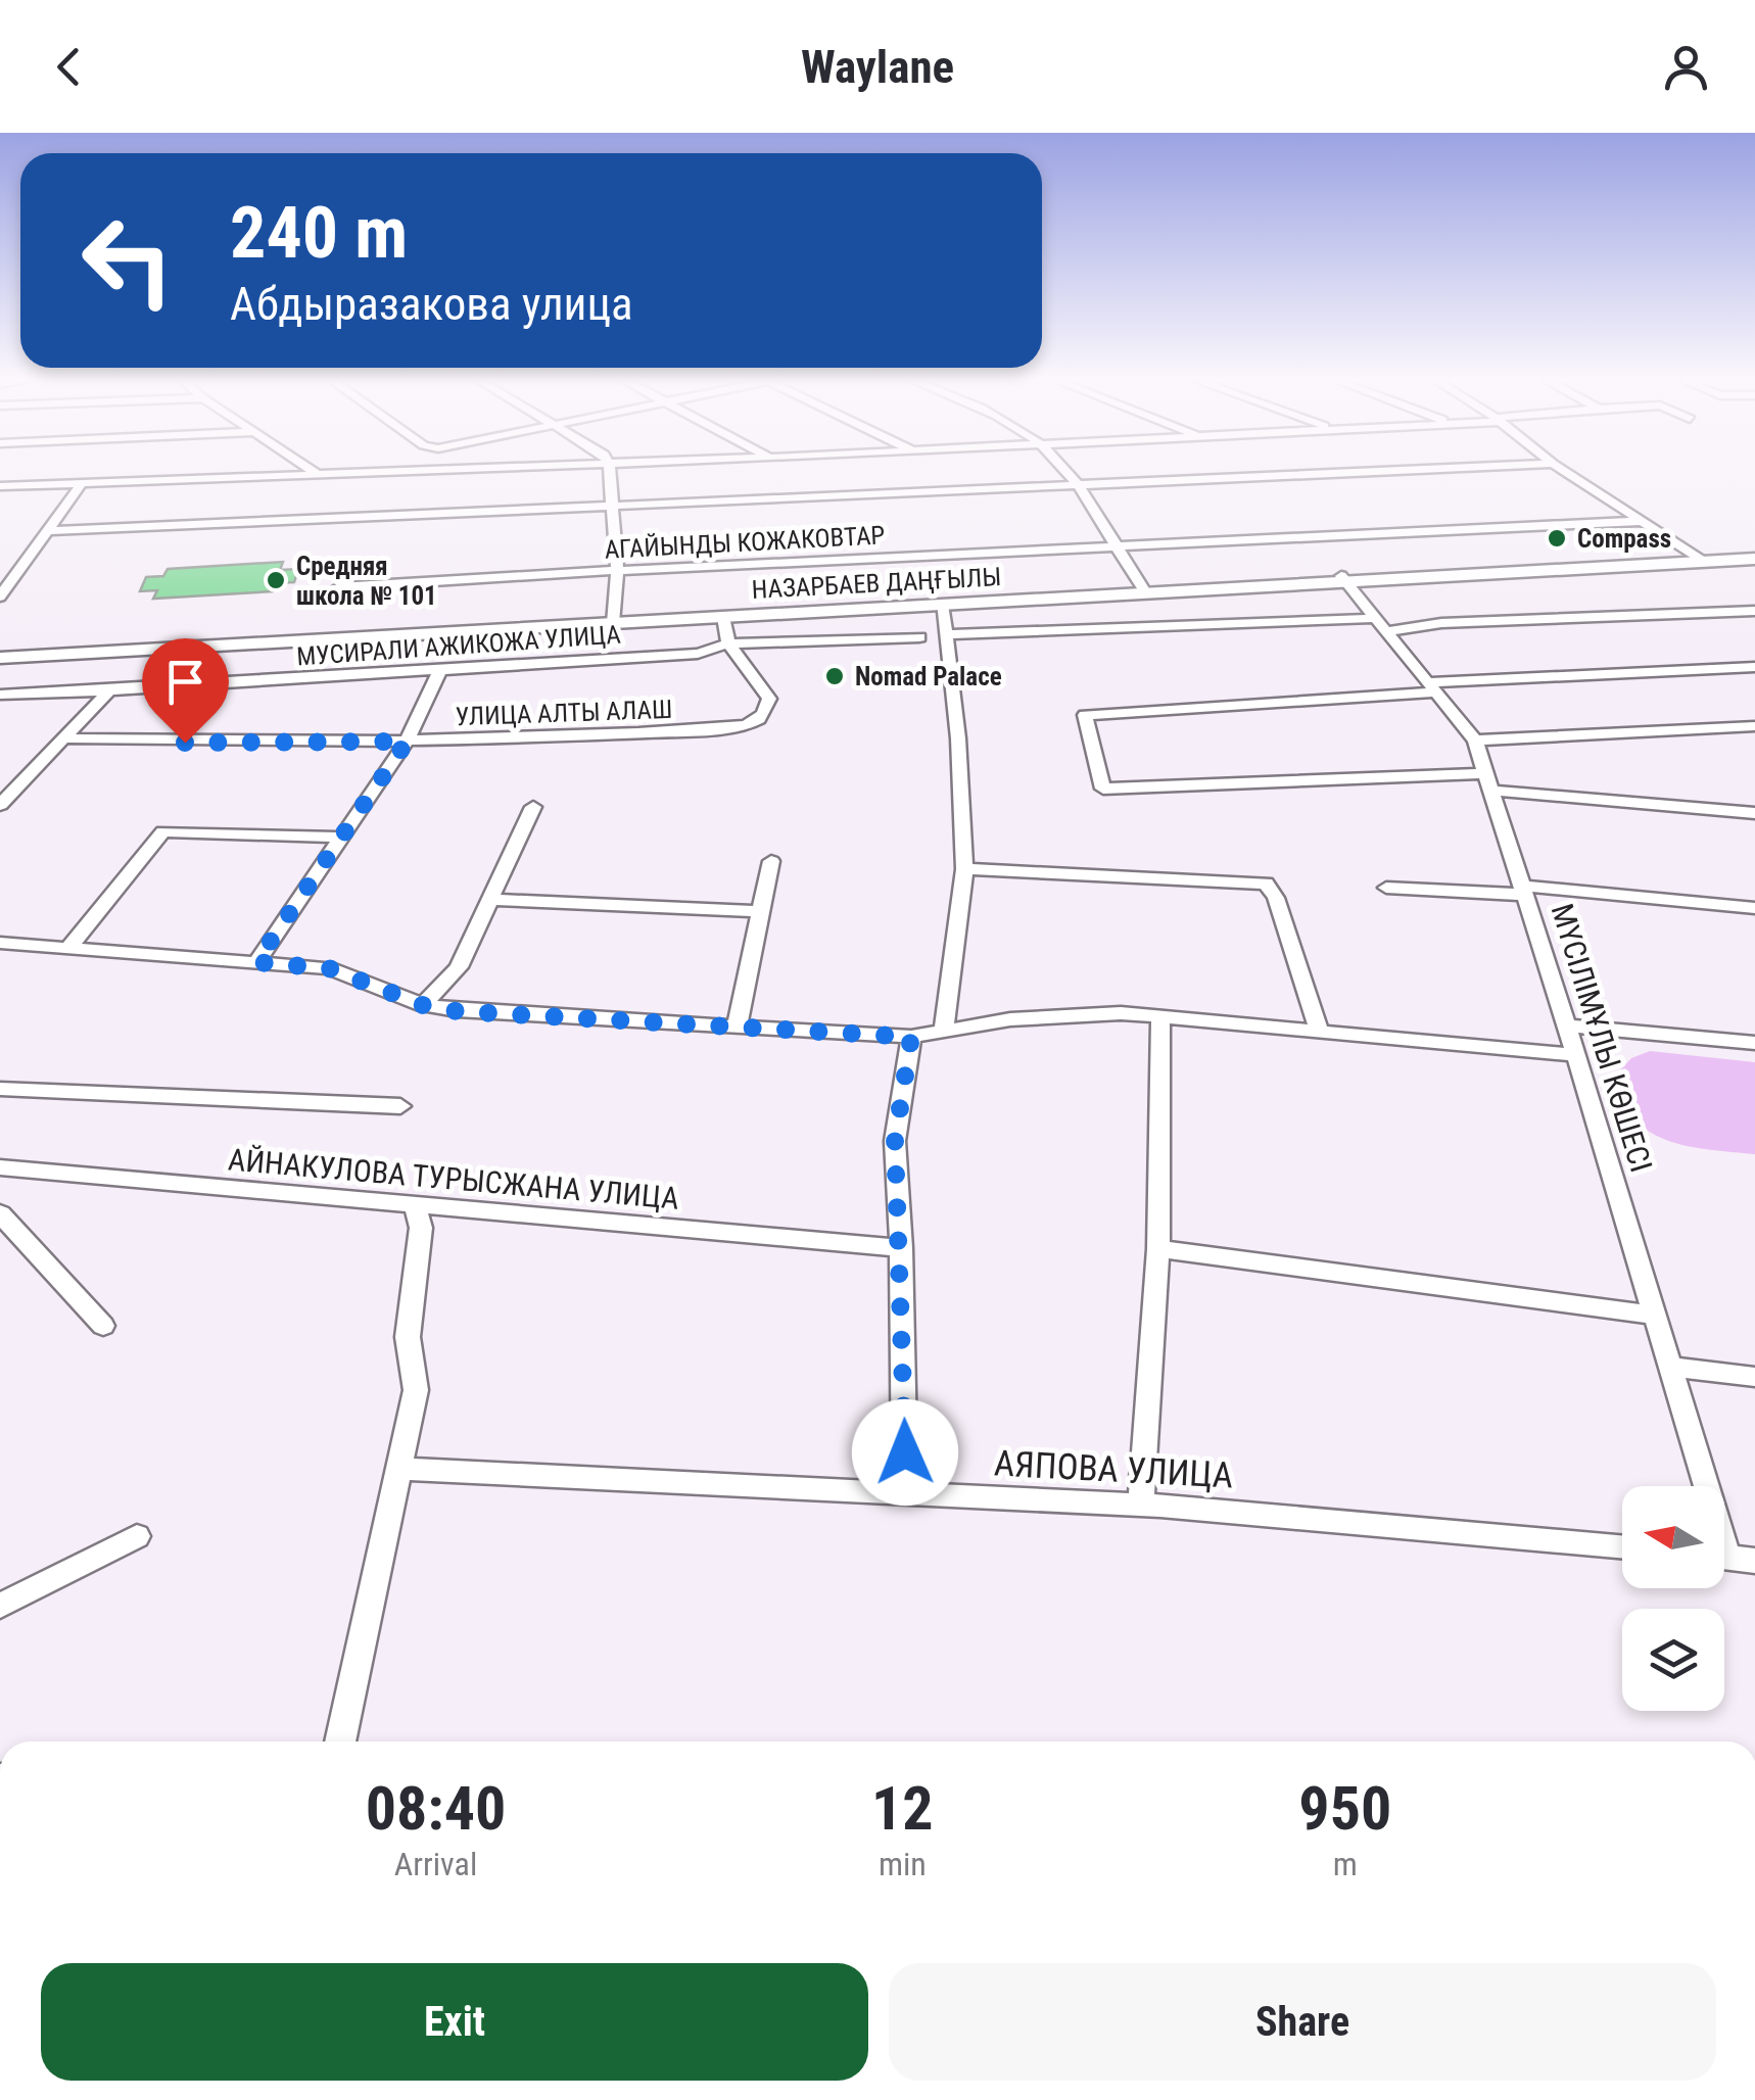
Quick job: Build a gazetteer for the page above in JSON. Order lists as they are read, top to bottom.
{
  "streets": {
    "main road": ["НАЗАРБАЕВ ДАҢҒЫЛЫ"],
    "street": [
      "АГАЙЫНДЫ КОЖАКОВТАР",
      "МУСИРАЛИ АЖИКОЖА УЛИЦА",
      "УЛИЦА АЛТЫ АЛАШ",
      "МҮСІЛІМҰЛЫ КӨШЕСІ",
      "АЙНАКУЛОВА ТУРЫСЖАНА УЛИЦА",
      "АЯПОВА УЛИЦА"
    ]
  },
  "crossings": [
    ["НАЗАРБАЕВ ДАҢҒЫЛЫ", "МҮСІЛІМҰЛЫ КӨШЕСІ"],
    ["МУСИРАЛИ АЖИКОЖА УЛИЦА", "УЛИЦА АЛТЫ АЛАШ"]
  ],
  "places": ["Compass", "Средняя школа № 101", "Nomad Palace"],
  "north": "left",
  "page": {
    "header": "Waylane",
    "turn": ["240 m", "Абдыразакова улица"],
    "eta": [
      "08:40",
      "Arrival",
      "12",
      "min",
      "950",
      "m"
    ],
    "buttons": ["Exit", "Share"]
  }
}
